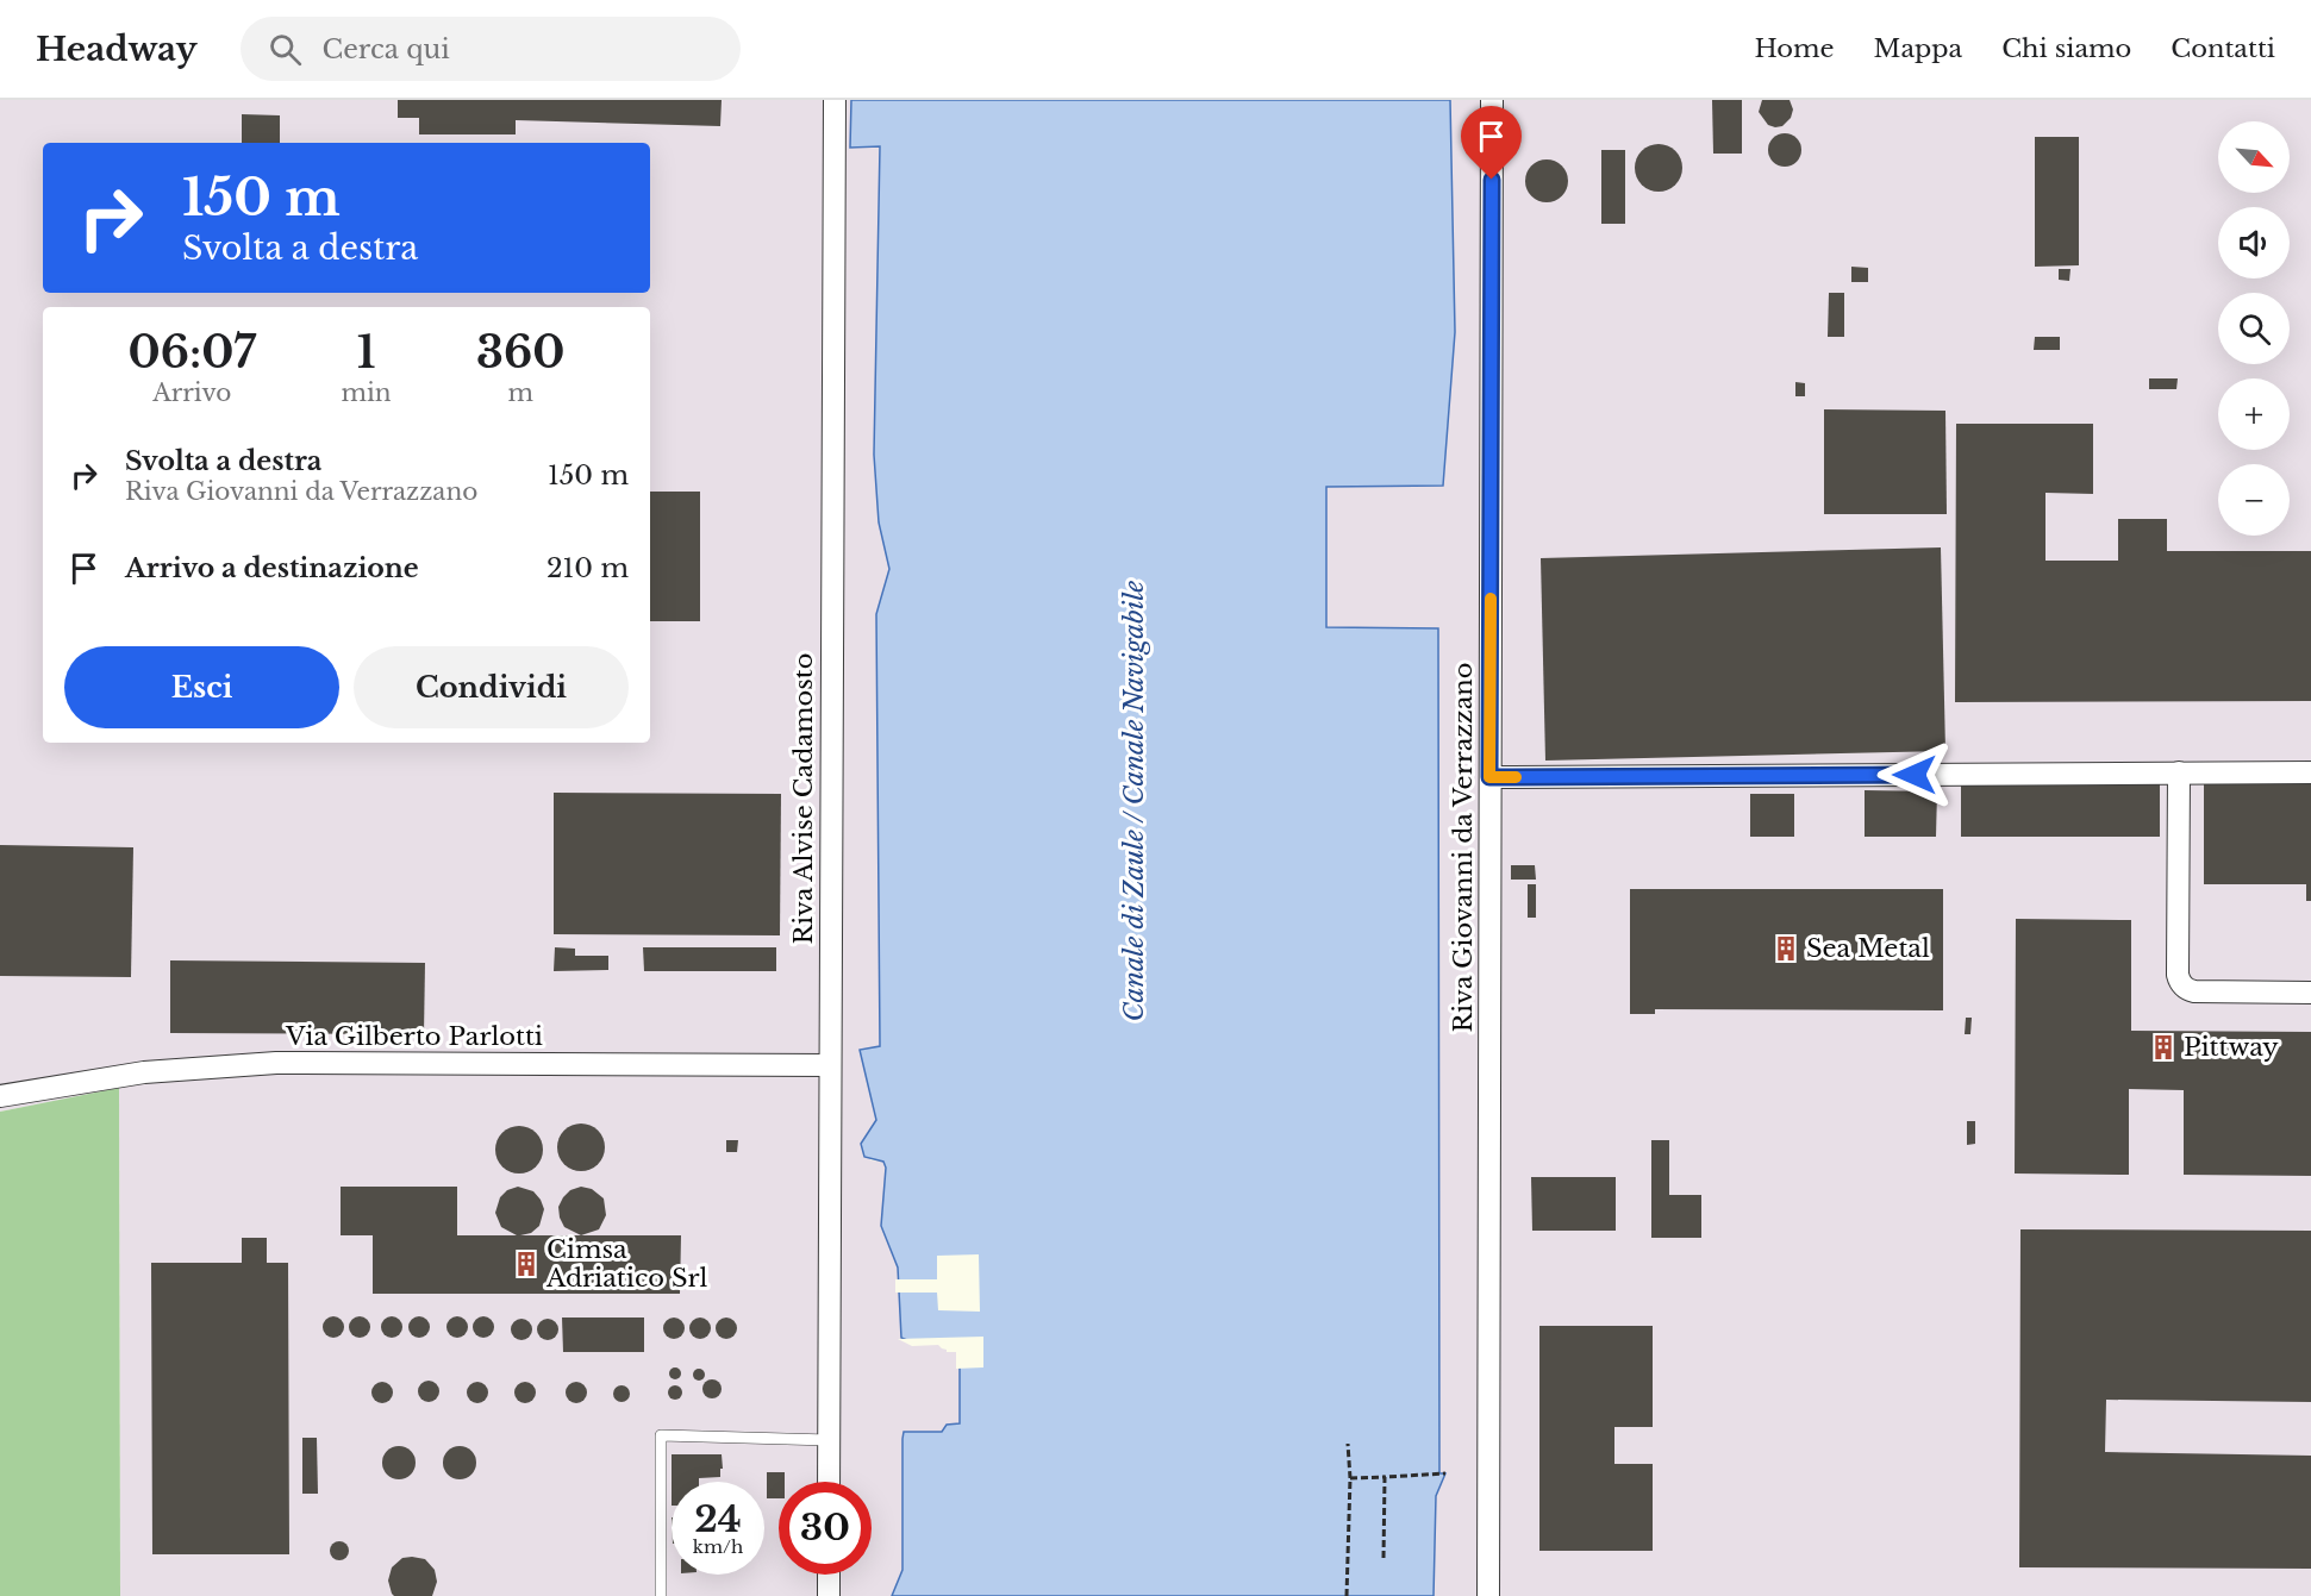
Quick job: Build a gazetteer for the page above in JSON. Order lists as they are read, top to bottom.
{
  "streets": {
    "street": ["Riva Alvise Cadamosto", "Riva Giovanni da Verrazzano", "Via Gilberto Parlotti"]
  },
  "crossings": [
    ["Riva Alvise Cadamosto", "Via Gilberto Parlotti"]
  ],
  "water": ["Canale di Zaule / Canale Navigabile"],
  "places": {
    "building": ["Sea Metal", "Pittway", "Cimsa Adriatico Srl"]
  },
  "north": "bottom right",
  "page": {
    "header": "Headway",
    "search": "Cerca qui",
    "nav": [
      "Home",
      "Mappa",
      "Chi siamo",
      "Contatti"
    ],
    "map_buttons": ["+", "−"],
    "turn": ["150 m", "Svolta a destra"],
    "eta": [
      "06:07",
      "Arrivo",
      "1",
      "min",
      "360",
      "m"
    ],
    "list": [
      {
        "name": "Svolta a destra",
        "note": "Riva Giovanni da Verrazzano",
        "value": "150 m"
      },
      {
        "name": "Arrivo a destinazione",
        "value": "210 m"
      }
    ],
    "buttons": ["Esci", "Condividi"],
    "speed": "24 km/h",
    "limit": "30"
  }
}
